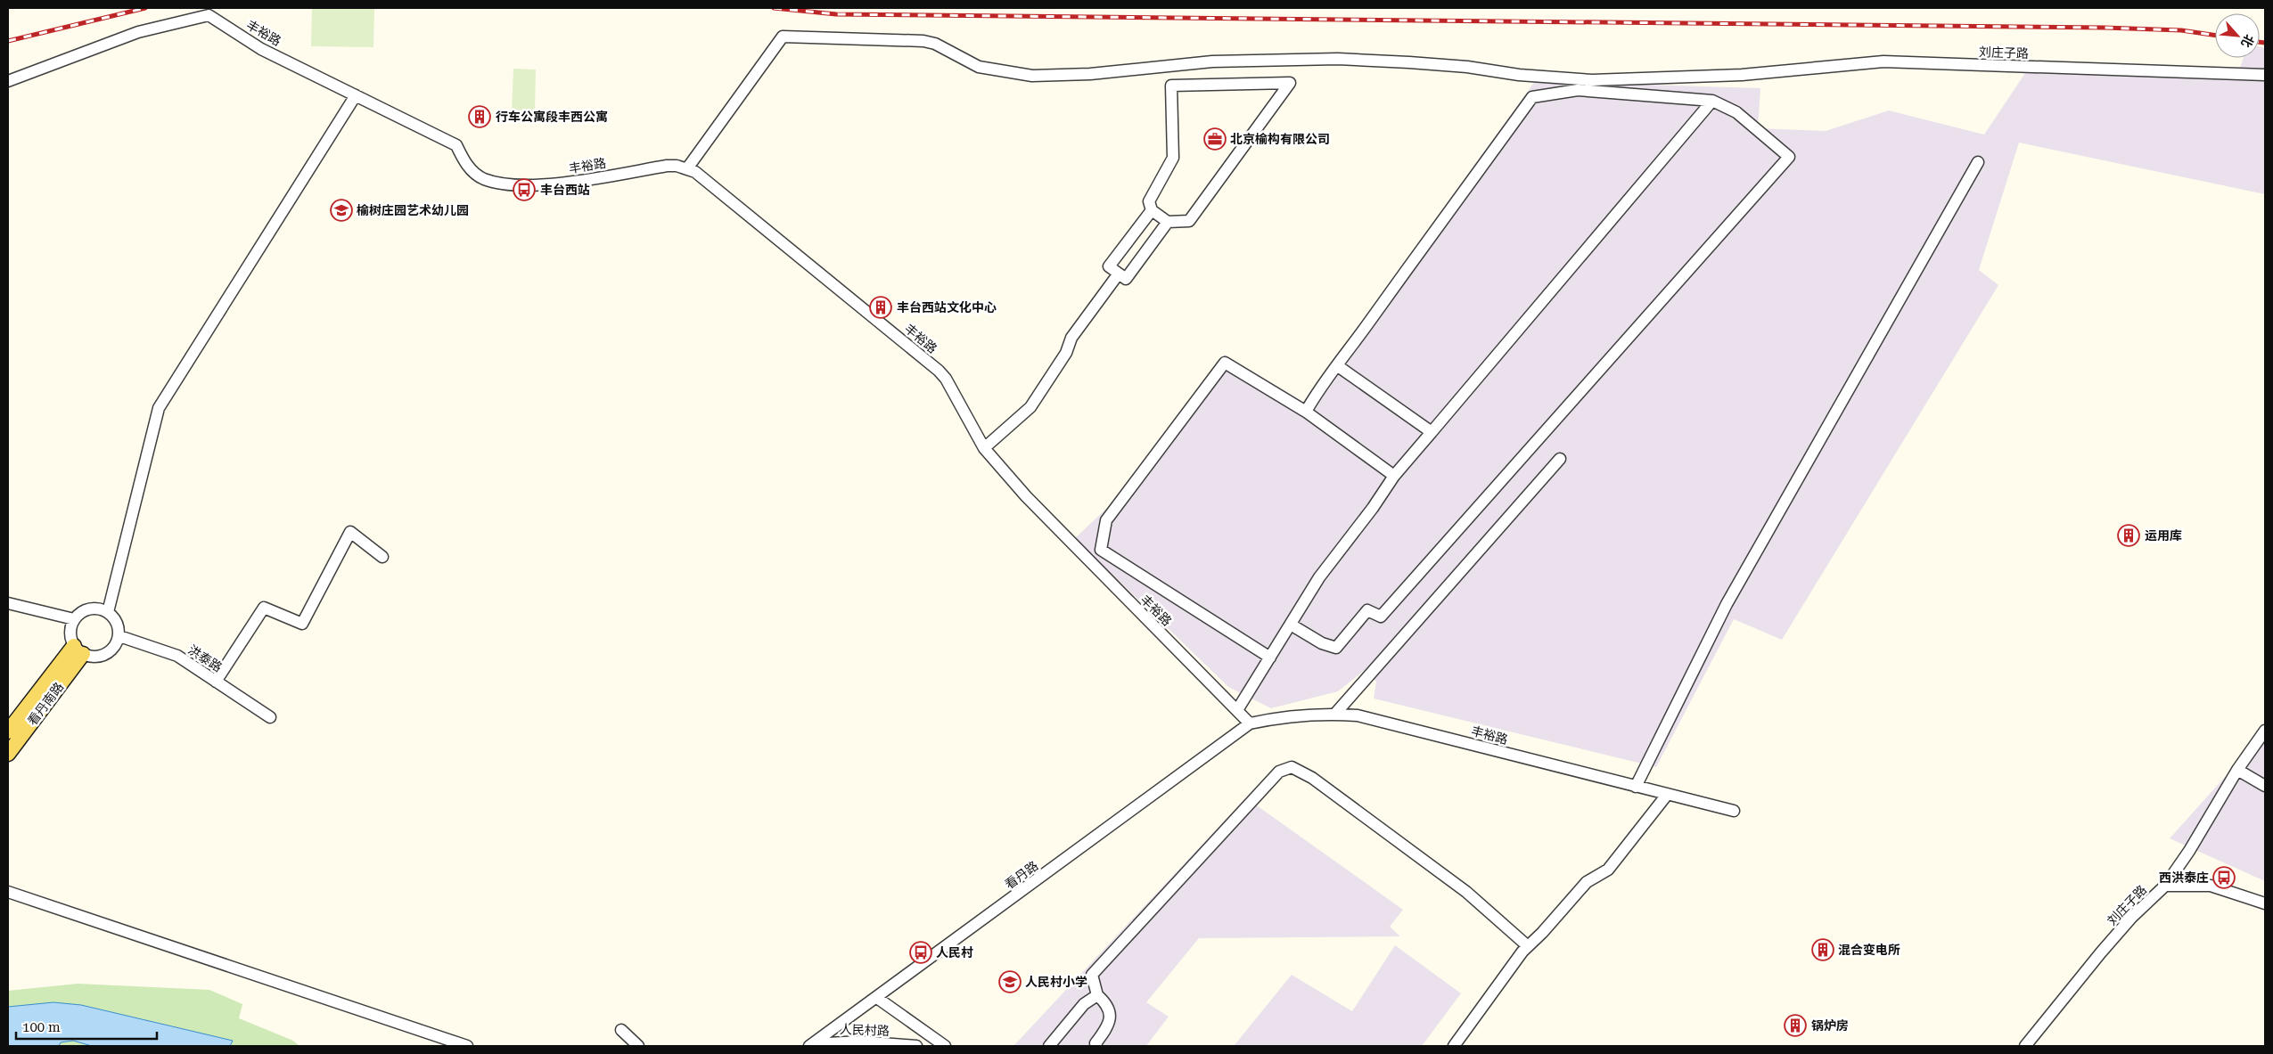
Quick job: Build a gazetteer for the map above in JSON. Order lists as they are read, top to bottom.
{
  "streets": {
    "main road": ["看丹南路"],
    "street": [
      "丰裕路",
      "刘庄子路",
      "洪泰路",
      "看丹路",
      "人民村路"
    ]
  },
  "crossings": [
    ["丰裕路", "刘庄子路"],
    ["丰裕路", "看丹路"],
    ["洪泰路", "看丹南路"],
    ["看丹路", "人民村路"]
  ],
  "places": {
    "building": [
      "行车公寓段丰西公寓",
      "丰台西站文化中心",
      "运用库",
      "混合变电所",
      "锅炉房"
    ],
    "office": ["北京榆构有限公司"],
    "bus stop": ["丰台西站", "西洪泰庄", "人民村"],
    "school or university": ["榆树庄园艺术幼儿园", "人民村小学"]
  },
  "scale_bar": "100 m",
  "north": "bottom right"
}
